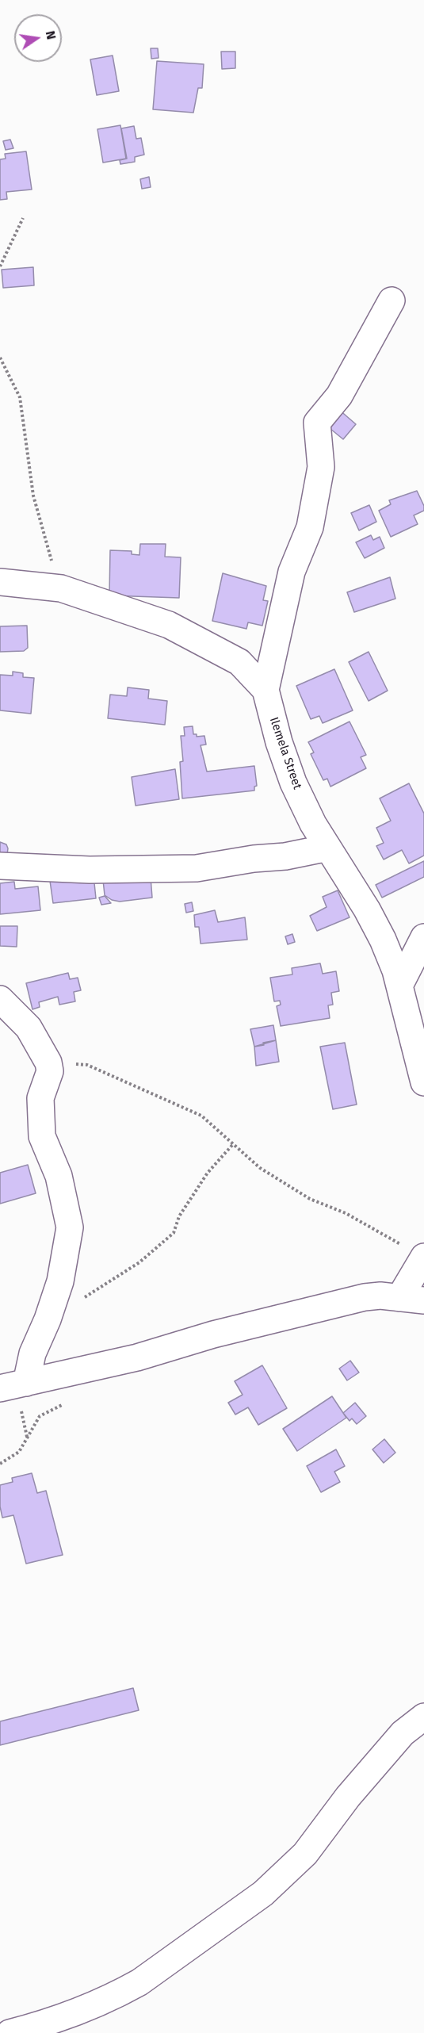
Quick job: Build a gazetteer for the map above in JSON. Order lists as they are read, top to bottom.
{
  "streets": {
    "street": ["Ilemela Street"]
  },
  "north": "right"
}
